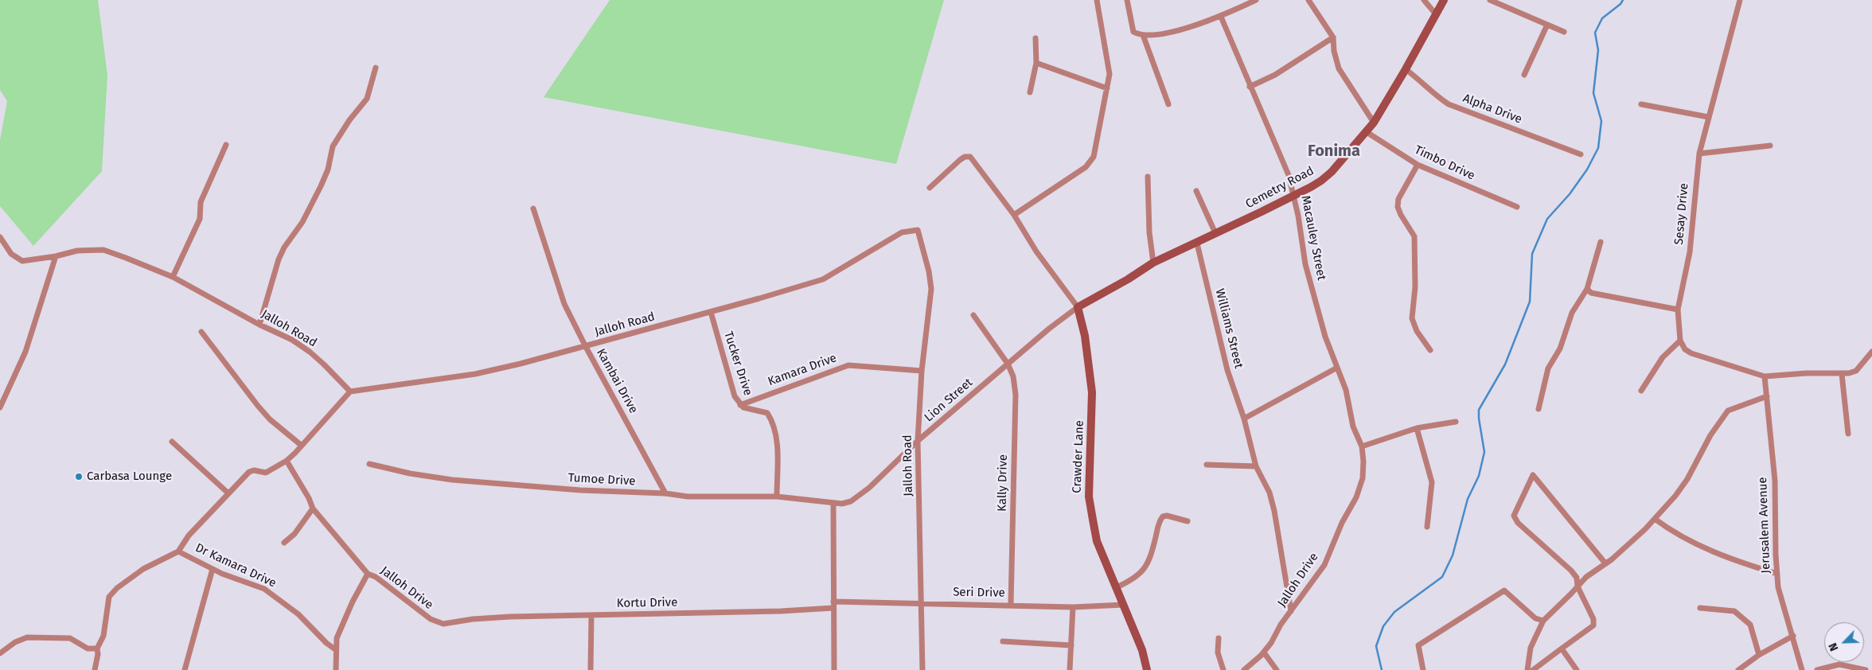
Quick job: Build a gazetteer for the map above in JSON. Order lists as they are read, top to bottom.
{
  "streets": {
    "street": [
      "Alpha Drive",
      "Timbo Drive",
      "Cemetry Road",
      "Sesay Drive",
      "Macauley Street",
      "Jalloh Road",
      "Williams Street",
      "Tucker Drive",
      "Kamara Drive",
      "Kambai Drive",
      "Lion Street",
      "Crawder Lane",
      "Tumoe Drive",
      "Kally Drive",
      "Jerusalem Avenue",
      "Dr Kamara Drive",
      "Jalloh Drive",
      "Seri Drive",
      "Kortu Drive"
    ]
  },
  "crossings": [
    ["Alpha Drive", "Cemetry Road"],
    ["Timbo Drive", "Cemetry Road"],
    ["Cemetry Road", "Macauley Street"],
    ["Cemetry Road", "Williams Street"],
    ["Cemetry Road", "Lion Street"],
    ["Cemetry Road", "Crawder Lane"],
    ["Macauley Street", "Jalloh Drive"],
    ["Jalloh Road", "Tucker Drive"],
    ["Jalloh Road", "Kamara Drive"],
    ["Jalloh Road", "Kambai Drive"],
    ["Jalloh Road", "Lion Street"],
    ["Jalloh Road", "Seri Drive"],
    ["Williams Street", "Jalloh Drive"],
    ["Tucker Drive", "Kamara Drive"],
    ["Tucker Drive", "Tumoe Drive"],
    ["Kambai Drive", "Tumoe Drive"],
    ["Lion Street", "Crawder Lane"],
    ["Lion Street", "Tumoe Drive"],
    ["Lion Street", "Kally Drive"],
    ["Crawder Lane", "Seri Drive"],
    ["Kally Drive", "Seri Drive"],
    ["Dr Kamara Drive", "Jalloh Drive"],
    ["Jalloh Drive", "Kortu Drive"],
    ["Seri Drive", "Kortu Drive"]
  ],
  "districts": ["Fonima"],
  "places": ["Carbasa Lounge"],
  "north": "bottom left"
}
